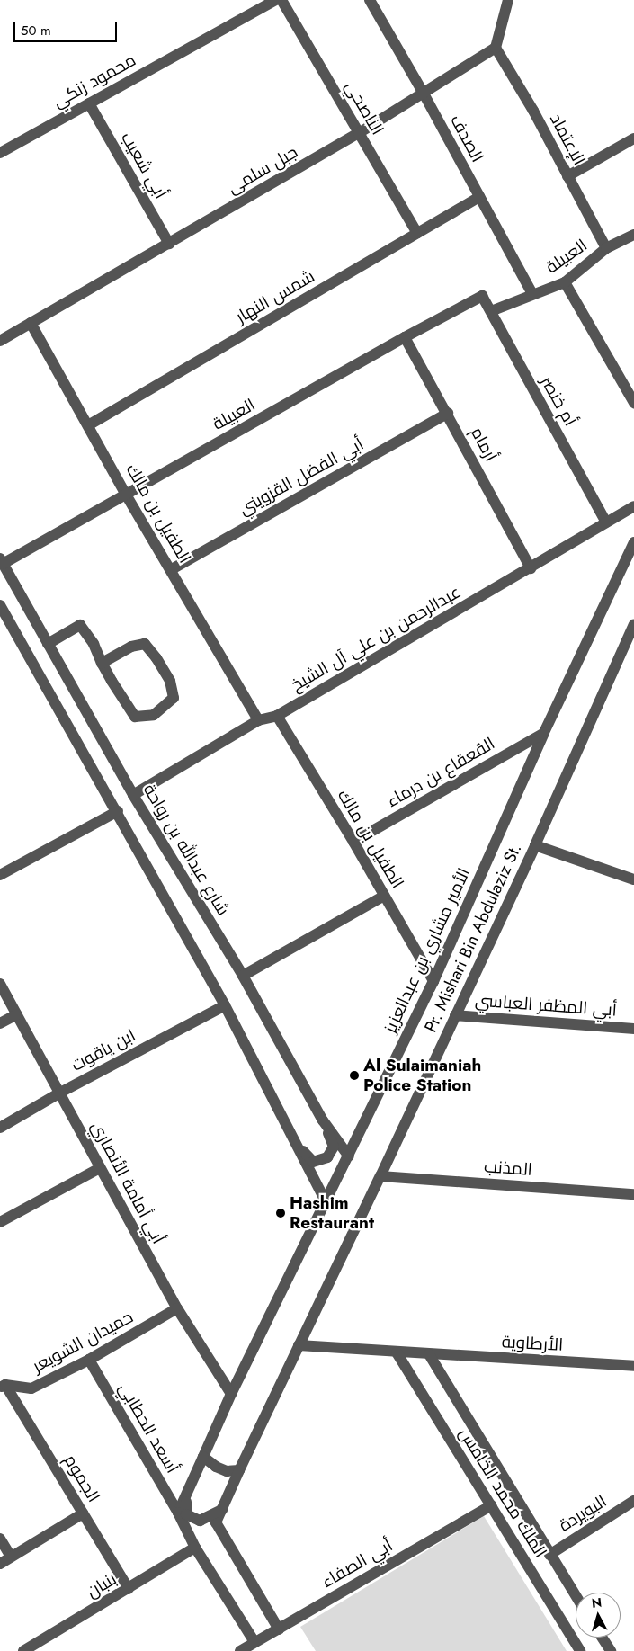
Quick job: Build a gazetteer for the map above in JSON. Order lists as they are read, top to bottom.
{
  "streets": {
    "street": [
      "محمود زنكي",
      "الناصحي",
      "الصدف",
      "الإعتماد",
      "أبي شعيب",
      "جبل سلمى",
      "العبيلة",
      "شمس النهار",
      "أم خنصر",
      "أرمام",
      "أبي الفضل القزويني",
      "الطفيل بن مالك",
      "عبدالرحمن بن علي آل الشيخ",
      "القعقاع بن درماء",
      "شارع عبدالله بن رواحة",
      "Pr. Mishari Bin Abdulaziz St.",
      "الأمير مشاري بن عبدالعزيز",
      "أبي المظفر العباسي",
      "ابن ياقوت",
      "المذنب",
      "أبي أمامة الأنصاري",
      "حميدان الشويعر",
      "الأرطاوية",
      "أسعد الحطابي",
      "الجموم",
      "الملك محمد الخامس",
      "البويردة",
      "أبي الصفاء",
      "بنبان"
    ]
  },
  "crossings": [
    ["محمود زنكي", "أبي شعيب"],
    ["الناصحي", "جبل سلمى"],
    ["الناصحي", "شمس النهار"],
    ["الصدف", "جبل سلمى"],
    ["الصدف", "العبيلة"],
    ["الصدف", "شمس النهار"],
    ["الإعتماد", "جبل سلمى"],
    ["الإعتماد", "العبيلة"],
    ["أبي شعيب", "جبل سلمى"],
    ["جبل سلمى", "الطفيل بن مالك"],
    ["العبيلة", "أم خنصر"],
    ["العبيلة", "أرمام"],
    ["العبيلة", "الطفيل بن مالك"],
    ["العبيلة", "شارع عبدالله بن رواحة"],
    ["شمس النهار", "الطفيل بن مالك"],
    ["أم خنصر", "عبدالرحمن بن علي آل الشيخ"],
    ["أرمام", "أبي الفضل القزويني"],
    ["أرمام", "عبدالرحمن بن علي آل الشيخ"],
    ["أبي الفضل القزويني", "الطفيل بن مالك"],
    ["الطفيل بن مالك", "عبدالرحمن بن علي آل الشيخ"],
    ["الطفيل بن مالك", "القعقاع بن درماء"],
    ["الطفيل بن مالك", "الأمير مشاري بن عبدالعزيز"],
    ["عبدالرحمن بن علي آل الشيخ", "شارع عبدالله بن رواحة"],
    ["القعقاع بن درماء", "الأمير مشاري بن عبدالعزيز"],
    ["شارع عبدالله بن رواحة", "الأمير مشاري بن عبدالعزيز"],
    ["Pr. Mishari Bin Abdulaziz St.", "أبي المظفر العباسي"],
    ["Pr. Mishari Bin Abdulaziz St.", "المذنب"],
    ["Pr. Mishari Bin Abdulaziz St.", "الأرطاوية"],
    ["Pr. Mishari Bin Abdulaziz St.", "أبي الصفاء"],
    ["الأمير مشاري بن عبدالعزيز", "أبي أمامة الأنصاري"],
    ["الأمير مشاري بن عبدالعزيز", "أسعد الحطابي"],
    ["ابن ياقوت", "أبي أمامة الأنصاري"],
    ["أبي أمامة الأنصاري", "حميدان الشويعر"],
    ["حميدان الشويعر", "أسعد الحطابي"],
    ["حميدان الشويعر", "الجموم"],
    ["الأرطاوية", "الملك محمد الخامس"],
    ["أسعد الحطابي", "أبي الصفاء"],
    ["أسعد الحطابي", "بنبان"],
    ["الجموم", "بنبان"],
    ["الملك محمد الخامس", "البويردة"],
    ["الملك محمد الخامس", "أبي الصفاء"]
  ],
  "places": ["Al Sulaimaniah Police Station", "Hashim Restaurant"],
  "scale_bar": "50 m",
  "north": "top"
}
